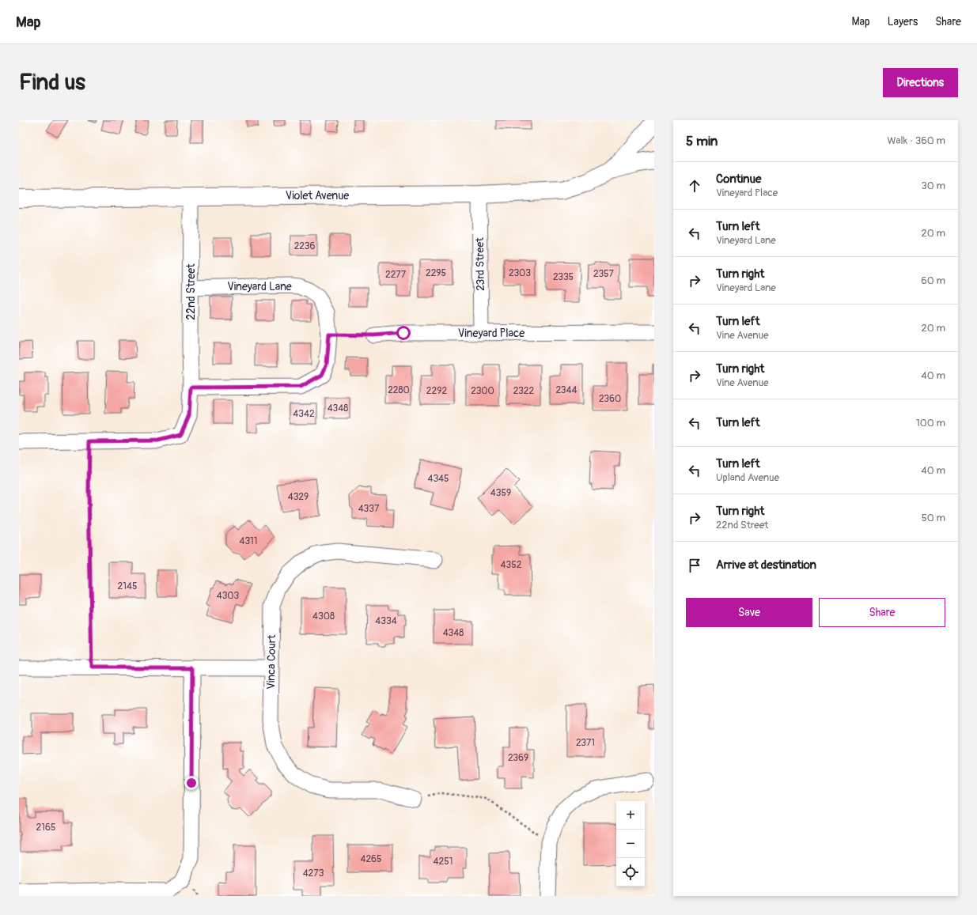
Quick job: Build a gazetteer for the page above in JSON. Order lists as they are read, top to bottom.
{
  "streets": {
    "main road": ["Violet Avenue"],
    "street": [
      "23rd Street",
      "Vineyard Lane",
      "22nd Street",
      "Vineyard Place",
      "Vinca Court"
    ]
  },
  "crossings": [
    ["Violet Avenue", "23rd Street"],
    ["Violet Avenue", "22nd Street"],
    ["23rd Street", "Vineyard Place"],
    ["Vineyard Lane", "22nd Street"]
  ],
  "house_numbers": [
    "2236",
    "2295",
    "2303",
    "2357",
    "2277",
    "2335",
    "2280",
    "2344",
    "2292",
    "2300",
    "2322",
    "2360",
    "4348",
    "4342",
    "4345",
    "4359",
    "4329",
    "4337",
    "4311",
    "4352",
    "2145",
    "4303",
    "4308",
    "4334",
    "4348",
    "2371",
    "2369",
    "2165",
    "4265",
    "4251",
    "4273"
  ],
  "page": {
    "header": "Map",
    "nav": ["Map", "Layers", "Share"],
    "buttons": [
      "Directions",
      ["Save", "Share"]
    ],
    "title": "Find us",
    "heading": ["5 min", "Walk · 360 m"],
    "list": [
      ["Continue", "Vineyard Place", "30 m"],
      ["Turn left", "Vineyard Lane", "20 m"],
      ["Turn right", "Vineyard Lane", "60 m"],
      ["Turn left", "Vine Avenue", "20 m"],
      ["Turn right", "Vine Avenue", "40 m"],
      ["Turn left", "100 m"],
      ["Turn left", "Upland Avenue", "40 m"],
      ["Turn right", "22nd Street", "50 m"],
      "Arrive at destination"
    ],
    "map_buttons": ["+", "−"]
  }
}
